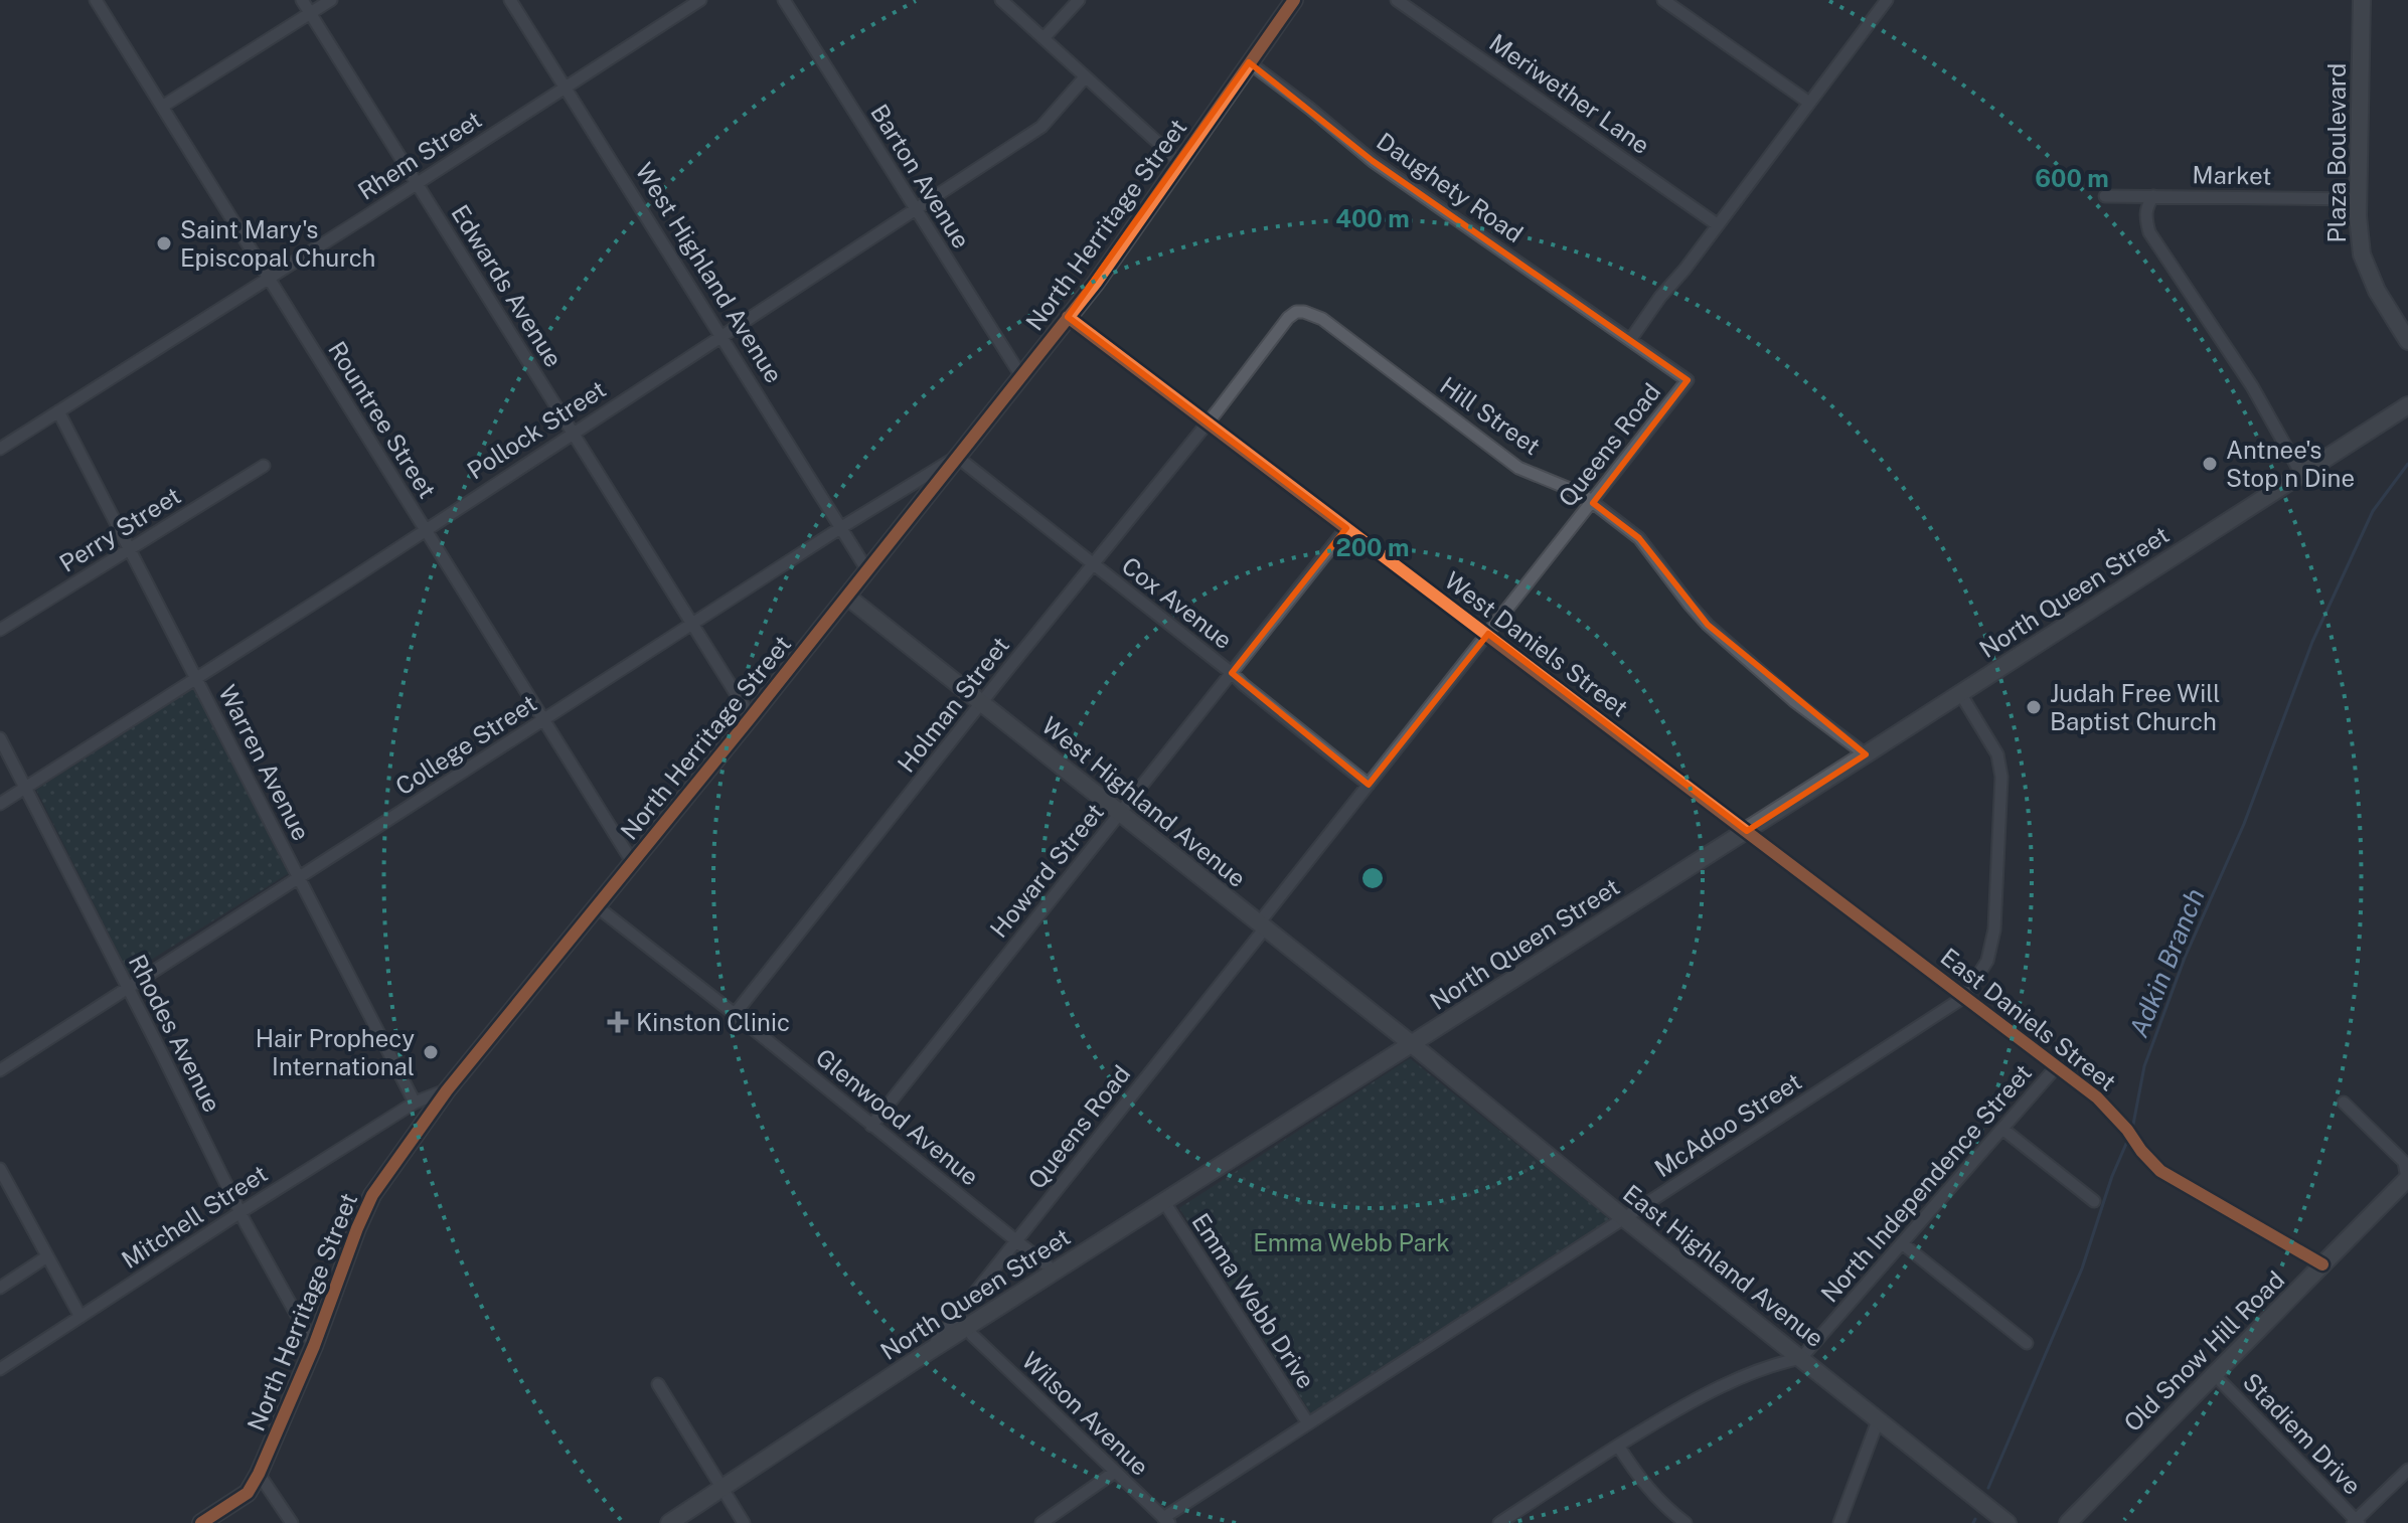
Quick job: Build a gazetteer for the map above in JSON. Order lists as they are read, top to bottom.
{
  "streets": {
    "street": [
      "Meriwether Lane",
      "Plaza Boulevard",
      "Rhem Street",
      "Market",
      "Barton Avenue",
      "Daughety Road",
      "North Herritage Street",
      "West Highland Avenue",
      "Edwards Avenue",
      "Hill Street",
      "Rountree Street",
      "Pollock Street",
      "Queens Road",
      "Perry Street",
      "North Queen Street",
      "Cox Avenue",
      "West Daniels Street",
      "Holman Street",
      "College Street",
      "Warren Avenue",
      "Howard Street",
      "East Daniels Street",
      "Rhodes Avenue",
      "Glenwood Avenue",
      "McAdoo Street",
      "North Independence Street",
      "Mitchell Street",
      "East Highland Avenue",
      "Emma Webb Drive",
      "Old Snow Hill Road",
      "Wilson Avenue",
      "Stadiem Drive"
    ]
  },
  "crossings": [
    ["Plaza Boulevard", "Market"],
    ["Rhem Street", "West Highland Avenue"],
    ["Rhem Street", "Edwards Avenue"],
    ["Rhem Street", "Rountree Street"],
    ["Rhem Street", "Warren Avenue"],
    ["Barton Avenue", "North Herritage Street"],
    ["Barton Avenue", "Pollock Street"],
    ["Daughety Road", "North Herritage Street"],
    ["Daughety Road", "Queens Road"],
    ["North Herritage Street", "West Highland Avenue"],
    ["North Herritage Street", "Edwards Avenue"],
    ["North Herritage Street", "Rountree Street"],
    ["North Herritage Street", "Cox Avenue"],
    ["North Herritage Street", "West Daniels Street"],
    ["North Herritage Street", "College Street"],
    ["North Herritage Street", "Rhodes Avenue"],
    ["North Herritage Street", "Glenwood Avenue"],
    ["West Highland Avenue", "Pollock Street"],
    ["West Highland Avenue", "Queens Road"],
    ["West Highland Avenue", "North Queen Street"],
    ["West Highland Avenue", "Holman Street"],
    ["West Highland Avenue", "College Street"],
    ["West Highland Avenue", "Howard Street"],
    ["West Highland Avenue", "East Highland Avenue"],
    ["Edwards Avenue", "Pollock Street"],
    ["Edwards Avenue", "College Street"],
    ["Hill Street", "Queens Road"],
    ["Hill Street", "North Queen Street"],
    ["Hill Street", "West Daniels Street"],
    ["Hill Street", "Holman Street"],
    ["Rountree Street", "Pollock Street"],
    ["Rountree Street", "College Street"],
    ["Pollock Street", "Warren Avenue"],
    ["Pollock Street", "Rhodes Avenue"],
    ["Queens Road", "North Queen Street"],
    ["Queens Road", "Cox Avenue"],
    ["Queens Road", "West Daniels Street"],
    ["Queens Road", "Glenwood Avenue"],
    ["Perry Street", "Warren Avenue"],
    ["North Queen Street", "West Daniels Street"],
    ["North Queen Street", "East Daniels Street"],
    ["North Queen Street", "Glenwood Avenue"],
    ["North Queen Street", "McAdoo Street"],
    ["North Queen Street", "East Highland Avenue"],
    ["North Queen Street", "Emma Webb Drive"],
    ["Cox Avenue", "Holman Street"],
    ["Cox Avenue", "College Street"],
    ["Cox Avenue", "Howard Street"],
    ["West Daniels Street", "Holman Street"],
    ["West Daniels Street", "Howard Street"],
    ["West Daniels Street", "East Daniels Street"],
    ["Holman Street", "Glenwood Avenue"],
    ["College Street", "Warren Avenue"],
    ["College Street", "Rhodes Avenue"],
    ["Warren Avenue", "Mitchell Street"],
    ["Howard Street", "Glenwood Avenue"],
    ["East Daniels Street", "McAdoo Street"],
    ["East Daniels Street", "North Independence Street"],
    ["East Daniels Street", "Old Snow Hill Road"],
    ["Rhodes Avenue", "Mitchell Street"],
    ["McAdoo Street", "East Highland Avenue"],
    ["McAdoo Street", "Emma Webb Drive"],
    ["McAdoo Street", "Wilson Avenue"],
    ["North Independence Street", "East Highland Avenue"],
    ["Old Snow Hill Road", "Stadiem Drive"]
  ],
  "water": ["Adkin Branch"],
  "parks": ["Emma Webb Park"],
  "places": {
    "other": [
      "Saint Mary's Episcopal Church",
      "Antnee's Stop n Dine",
      "Judah Free Will Baptist Church",
      "Hair Prophecy International"
    ],
    "health": ["Kinston Clinic"]
  },
  "rings": ["600 m", "400 m", "200 m"]
}
